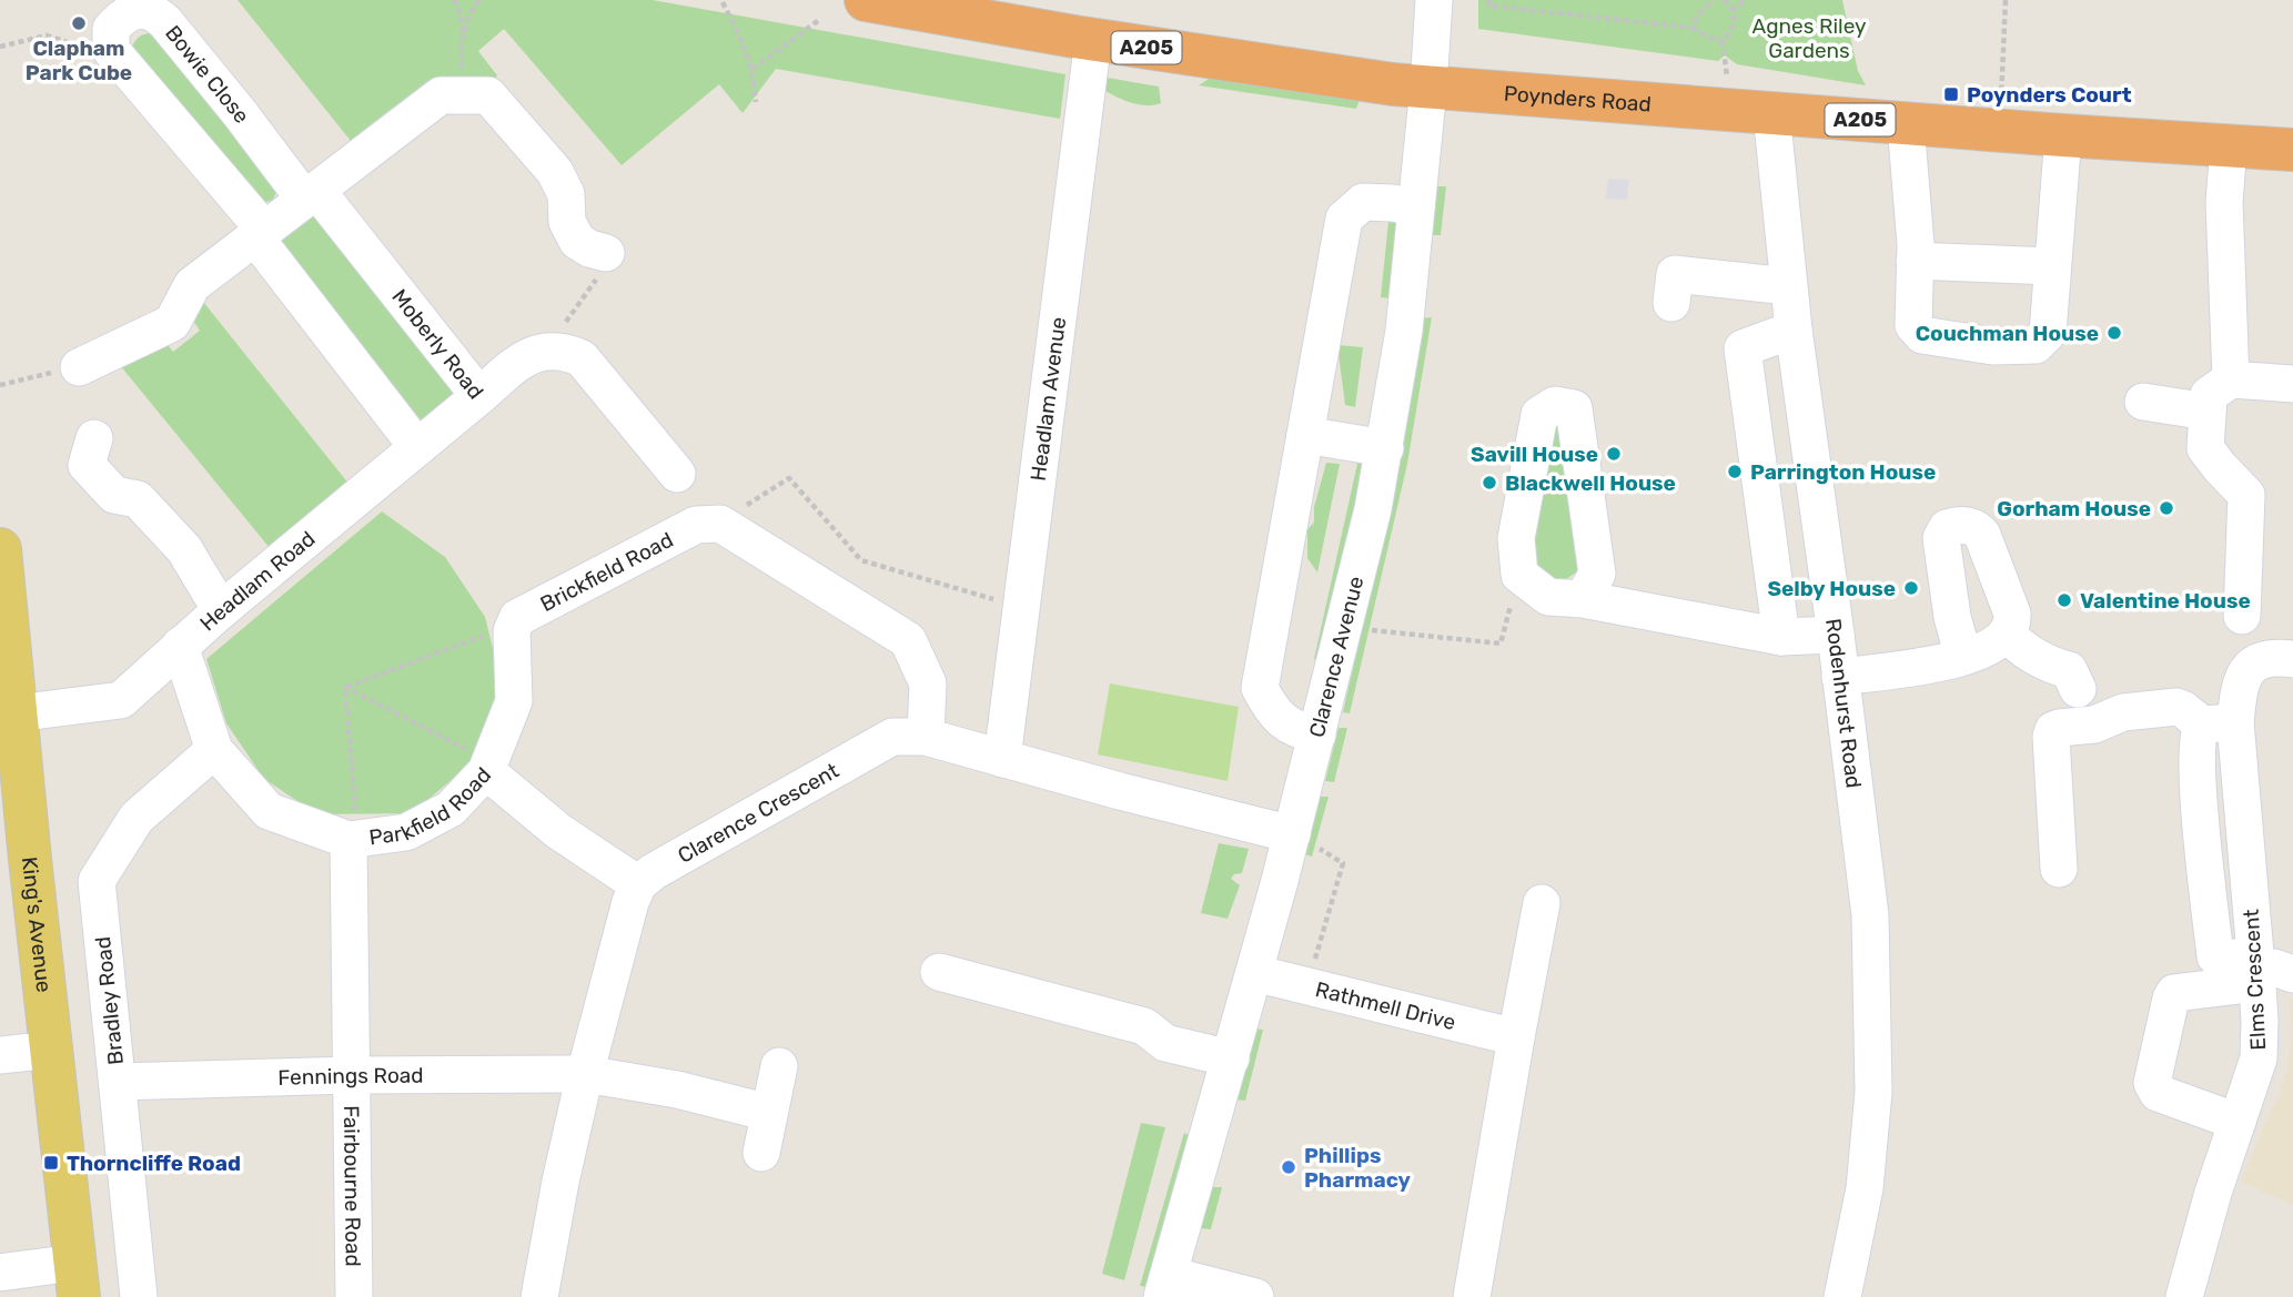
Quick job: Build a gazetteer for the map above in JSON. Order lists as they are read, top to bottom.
{
  "streets": {
    "highway": ["A205", "Poynders Road"],
    "main road": ["King's Avenue"],
    "street": [
      "Bowie Close",
      "Moberly Road",
      "Headlam Avenue",
      "Brickfield Road",
      "Headlam Road",
      "Clarence Avenue",
      "Rodenhurst Road",
      "Parkfield Road",
      "Clarence Crescent",
      "Elms Crescent",
      "Bradley Road",
      "Rathmell Drive",
      "Fennings Road",
      "Fairbourne Road"
    ]
  },
  "crossings": [
    ["Bowie Close", "Moberly Road"],
    ["Poynders Road", "Headlam Avenue"],
    ["Poynders Road", "Clarence Avenue"],
    ["Poynders Road", "Rodenhurst Road"],
    ["Moberly Road", "Headlam Road"],
    ["Headlam Avenue", "Clarence Crescent"],
    ["Brickfield Road", "Parkfield Road"],
    ["Headlam Road", "Parkfield Road"],
    ["Headlam Road", "King's Avenue"],
    ["Clarence Avenue", "Clarence Crescent"],
    ["Clarence Avenue", "Rathmell Drive"],
    ["Parkfield Road", "Bradley Road"],
    ["Parkfield Road", "Fairbourne Road"],
    ["Bradley Road", "Fennings Road"],
    ["Fennings Road", "Fairbourne Road"]
  ],
  "parks": ["Agnes Riley Gardens"],
  "places": {
    "other": [
      "Clapham Park Cube",
      "Couchman House",
      "Savill House",
      "Parrington House",
      "Blackwell House",
      "Gorham House",
      "Selby House",
      "Valentine House",
      "Phillips Pharmacy"
    ],
    "transit": ["Poynders Court", "Thorncliffe Road"]
  }
}
